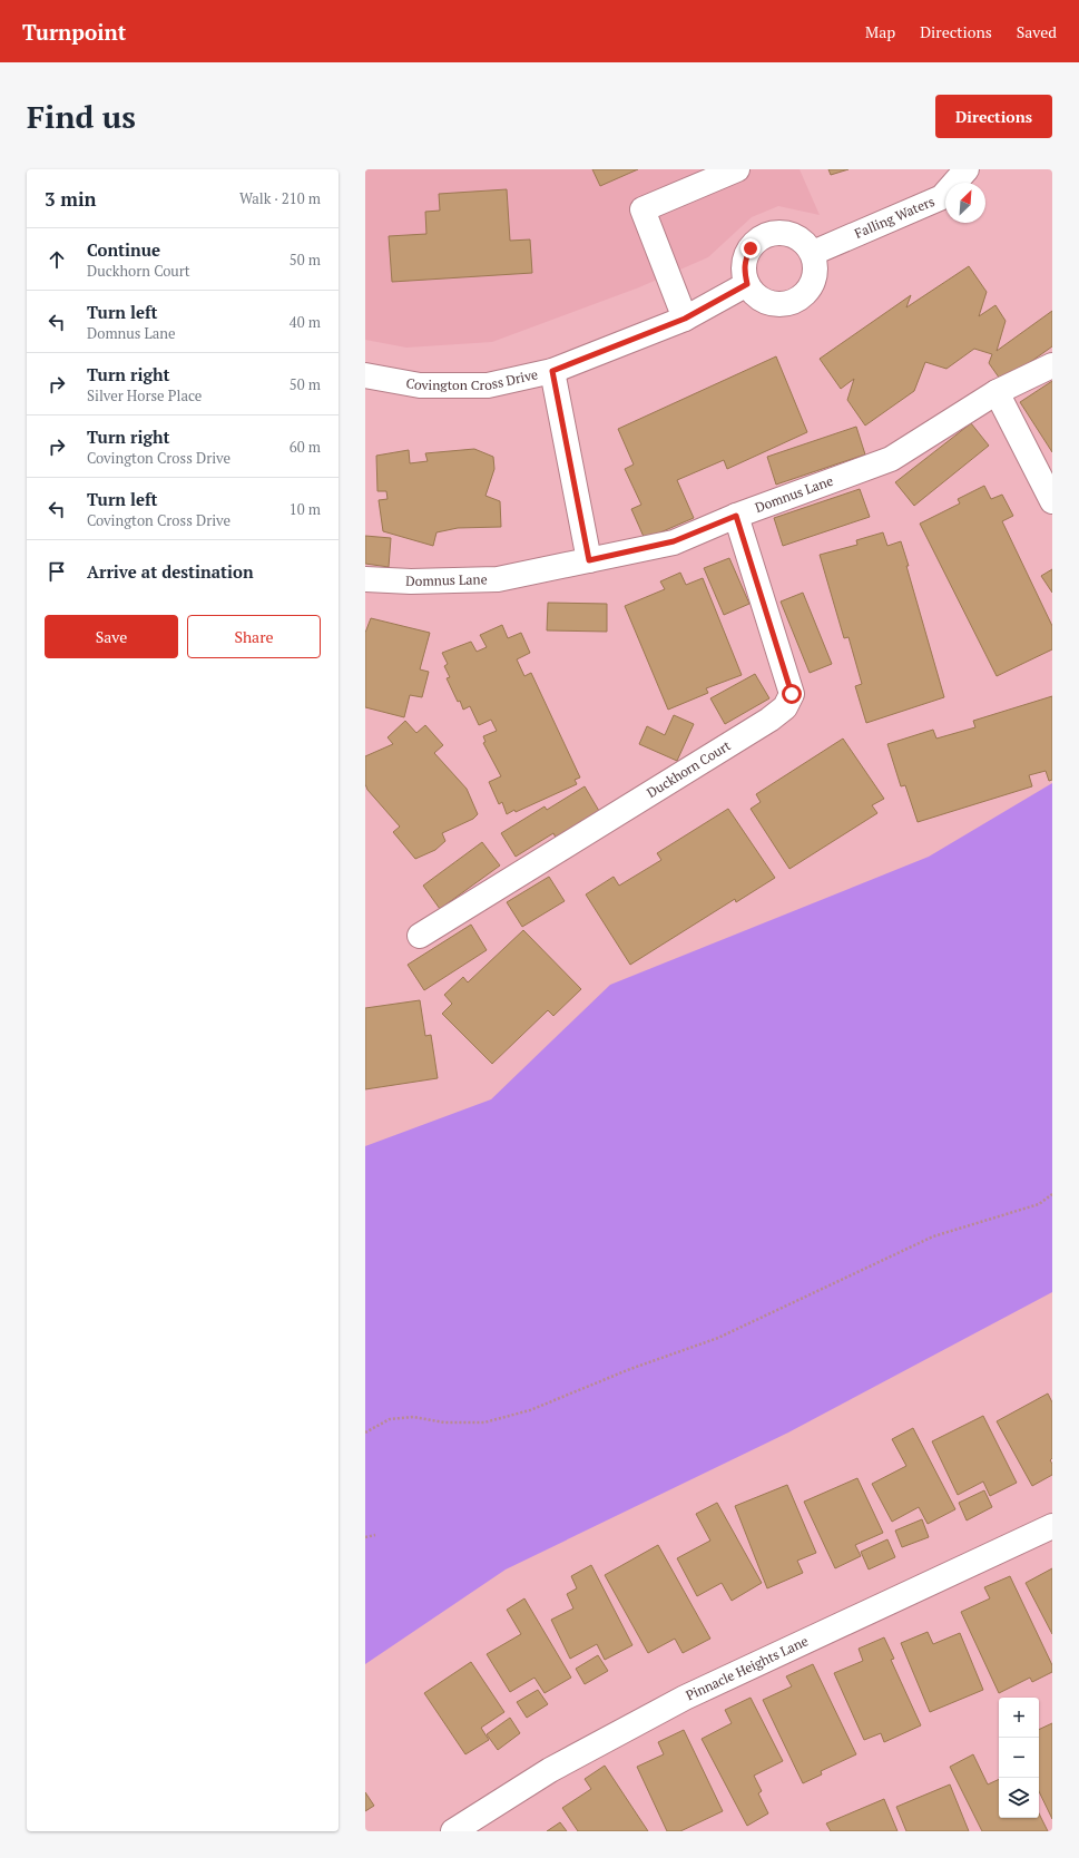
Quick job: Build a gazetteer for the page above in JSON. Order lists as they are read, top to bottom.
{
  "streets": {
    "street": [
      "Falling Waters",
      "Covington Cross Drive",
      "Domnus Lane",
      "Duckhorn Court",
      "Pinnacle Heights Lane"
    ]
  },
  "crossings": [
    ["Falling Waters", "Covington Cross Drive"],
    ["Domnus Lane", "Duckhorn Court"]
  ],
  "north": "top right",
  "page": {
    "header": "Turnpoint",
    "nav": ["Map", "Directions", "Saved"],
    "buttons": [
      "Directions",
      ["Save", "Share"]
    ],
    "title": "Find us",
    "heading": ["3 min", "Walk · 210 m"],
    "list": [
      ["Continue", "Duckhorn Court", "50 m"],
      ["Turn left", "Domnus Lane", "40 m"],
      ["Turn right", "Silver Horse Place", "50 m"],
      ["Turn right", "Covington Cross Drive", "60 m"],
      ["Turn left", "Covington Cross Drive", "10 m"],
      "Arrive at destination"
    ],
    "map_buttons": ["+", "−"]
  }
}
